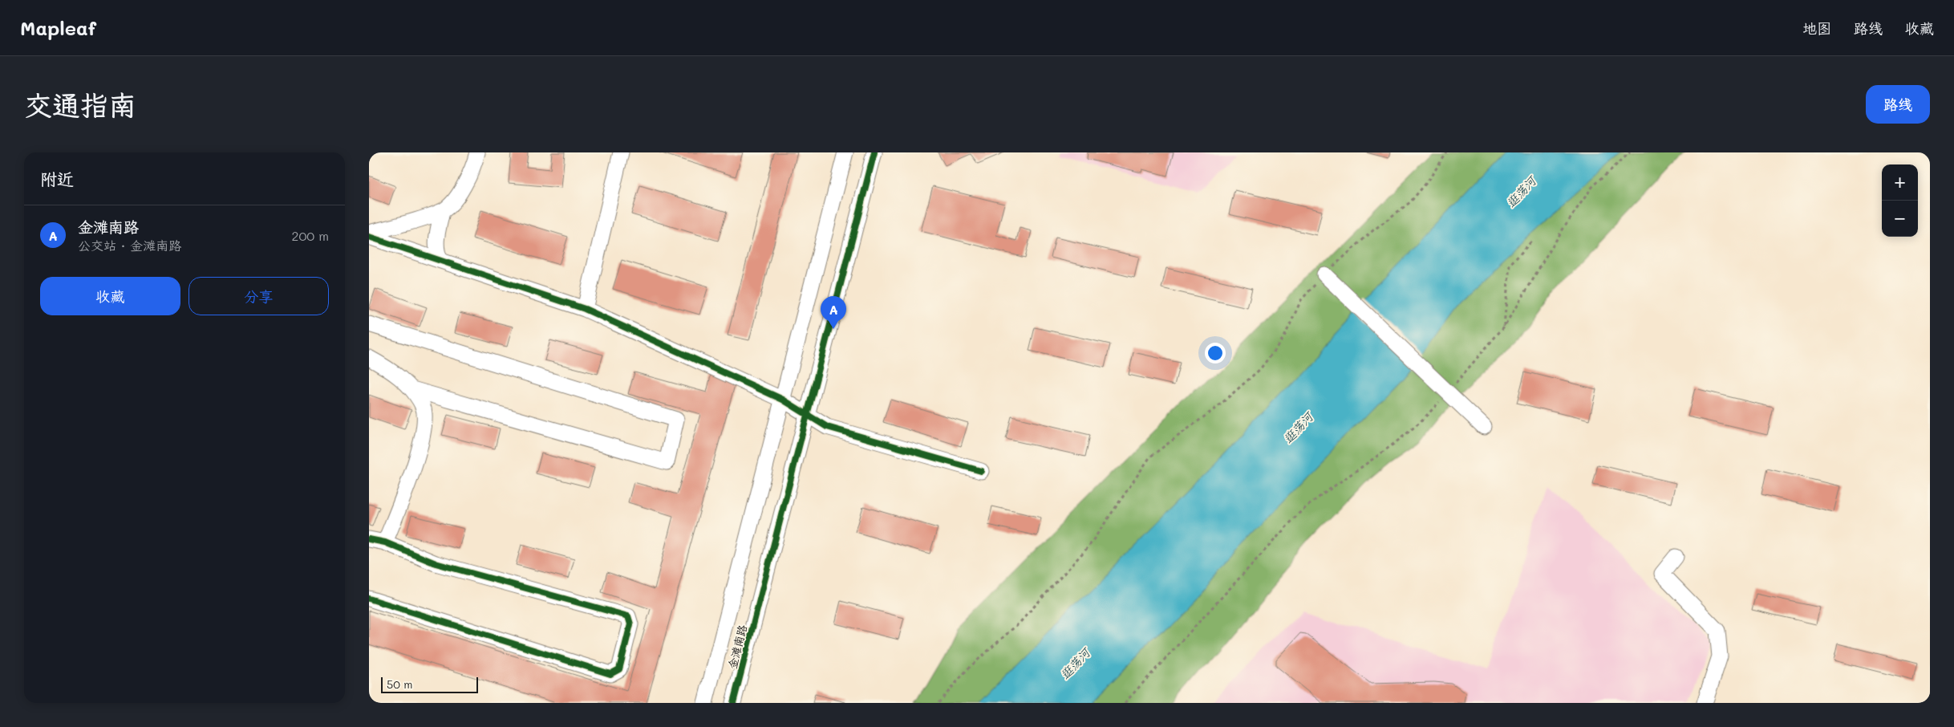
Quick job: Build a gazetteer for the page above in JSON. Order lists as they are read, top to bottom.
{
  "streets": {
    "street": ["金滩南路"]
  },
  "water": ["逛荡河"],
  "scale_bar": "50 m",
  "page": {
    "header": "Mapleaf",
    "nav": ["地图", "路线", "收藏"],
    "buttons": [
      "路线",
      ["收藏", "分享"]
    ],
    "title": "交通指南",
    "heading": "附近",
    "map_buttons": ["+", "−"],
    "list": [
      {
        "mark": "A",
        "name": "金滩南路",
        "note": "公交站 · 金滩南路",
        "value": "200 m"
      }
    ],
    "pins": "A",
    "scale": "50 m"
  }
}
